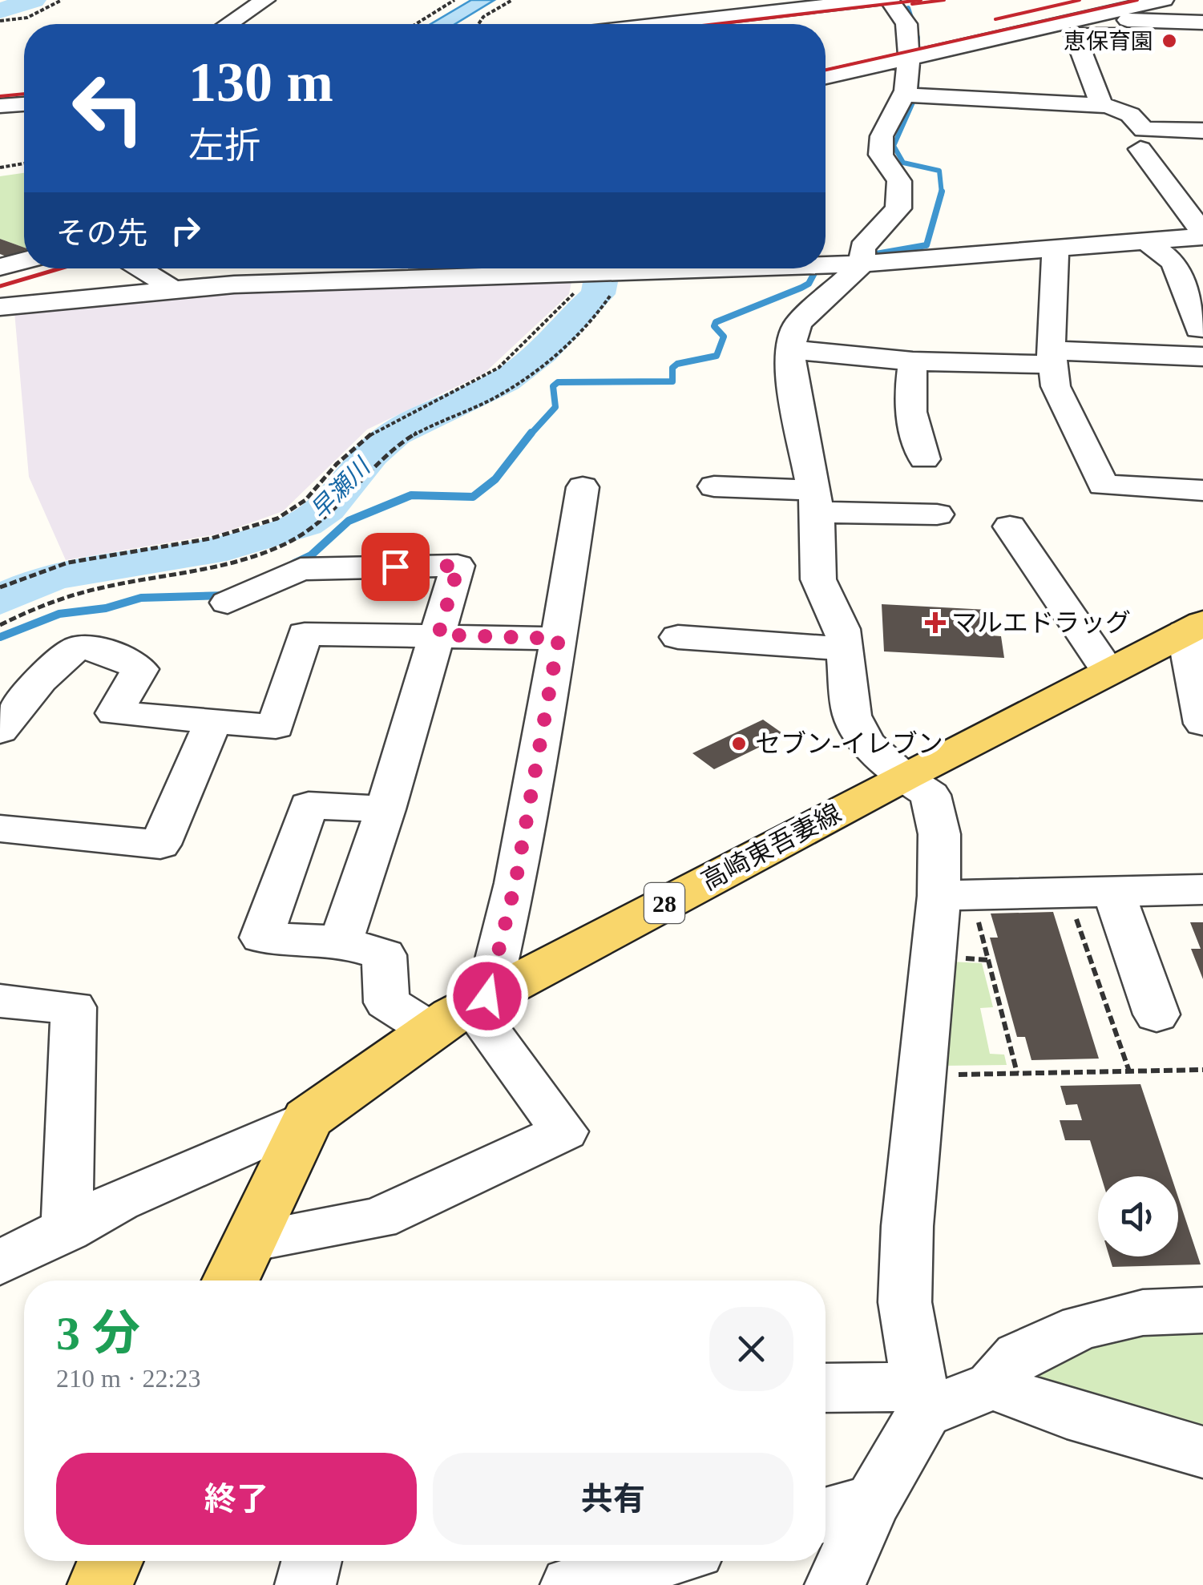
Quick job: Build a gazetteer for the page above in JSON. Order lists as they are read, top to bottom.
{
  "streets": {
    "main road": ["高崎東吾妻線", "28"]
  },
  "water": ["早瀬川"],
  "places": {
    "other": ["恵保育園", "セブン-イレブン"],
    "health": ["マルエドラッグ"]
  },
  "page": {
    "turn": ["130 m", "左折"],
    "then": "その先",
    "heading": ["3 分", "210 m · 22:23"],
    "buttons": ["終了", "共有"]
  }
}
